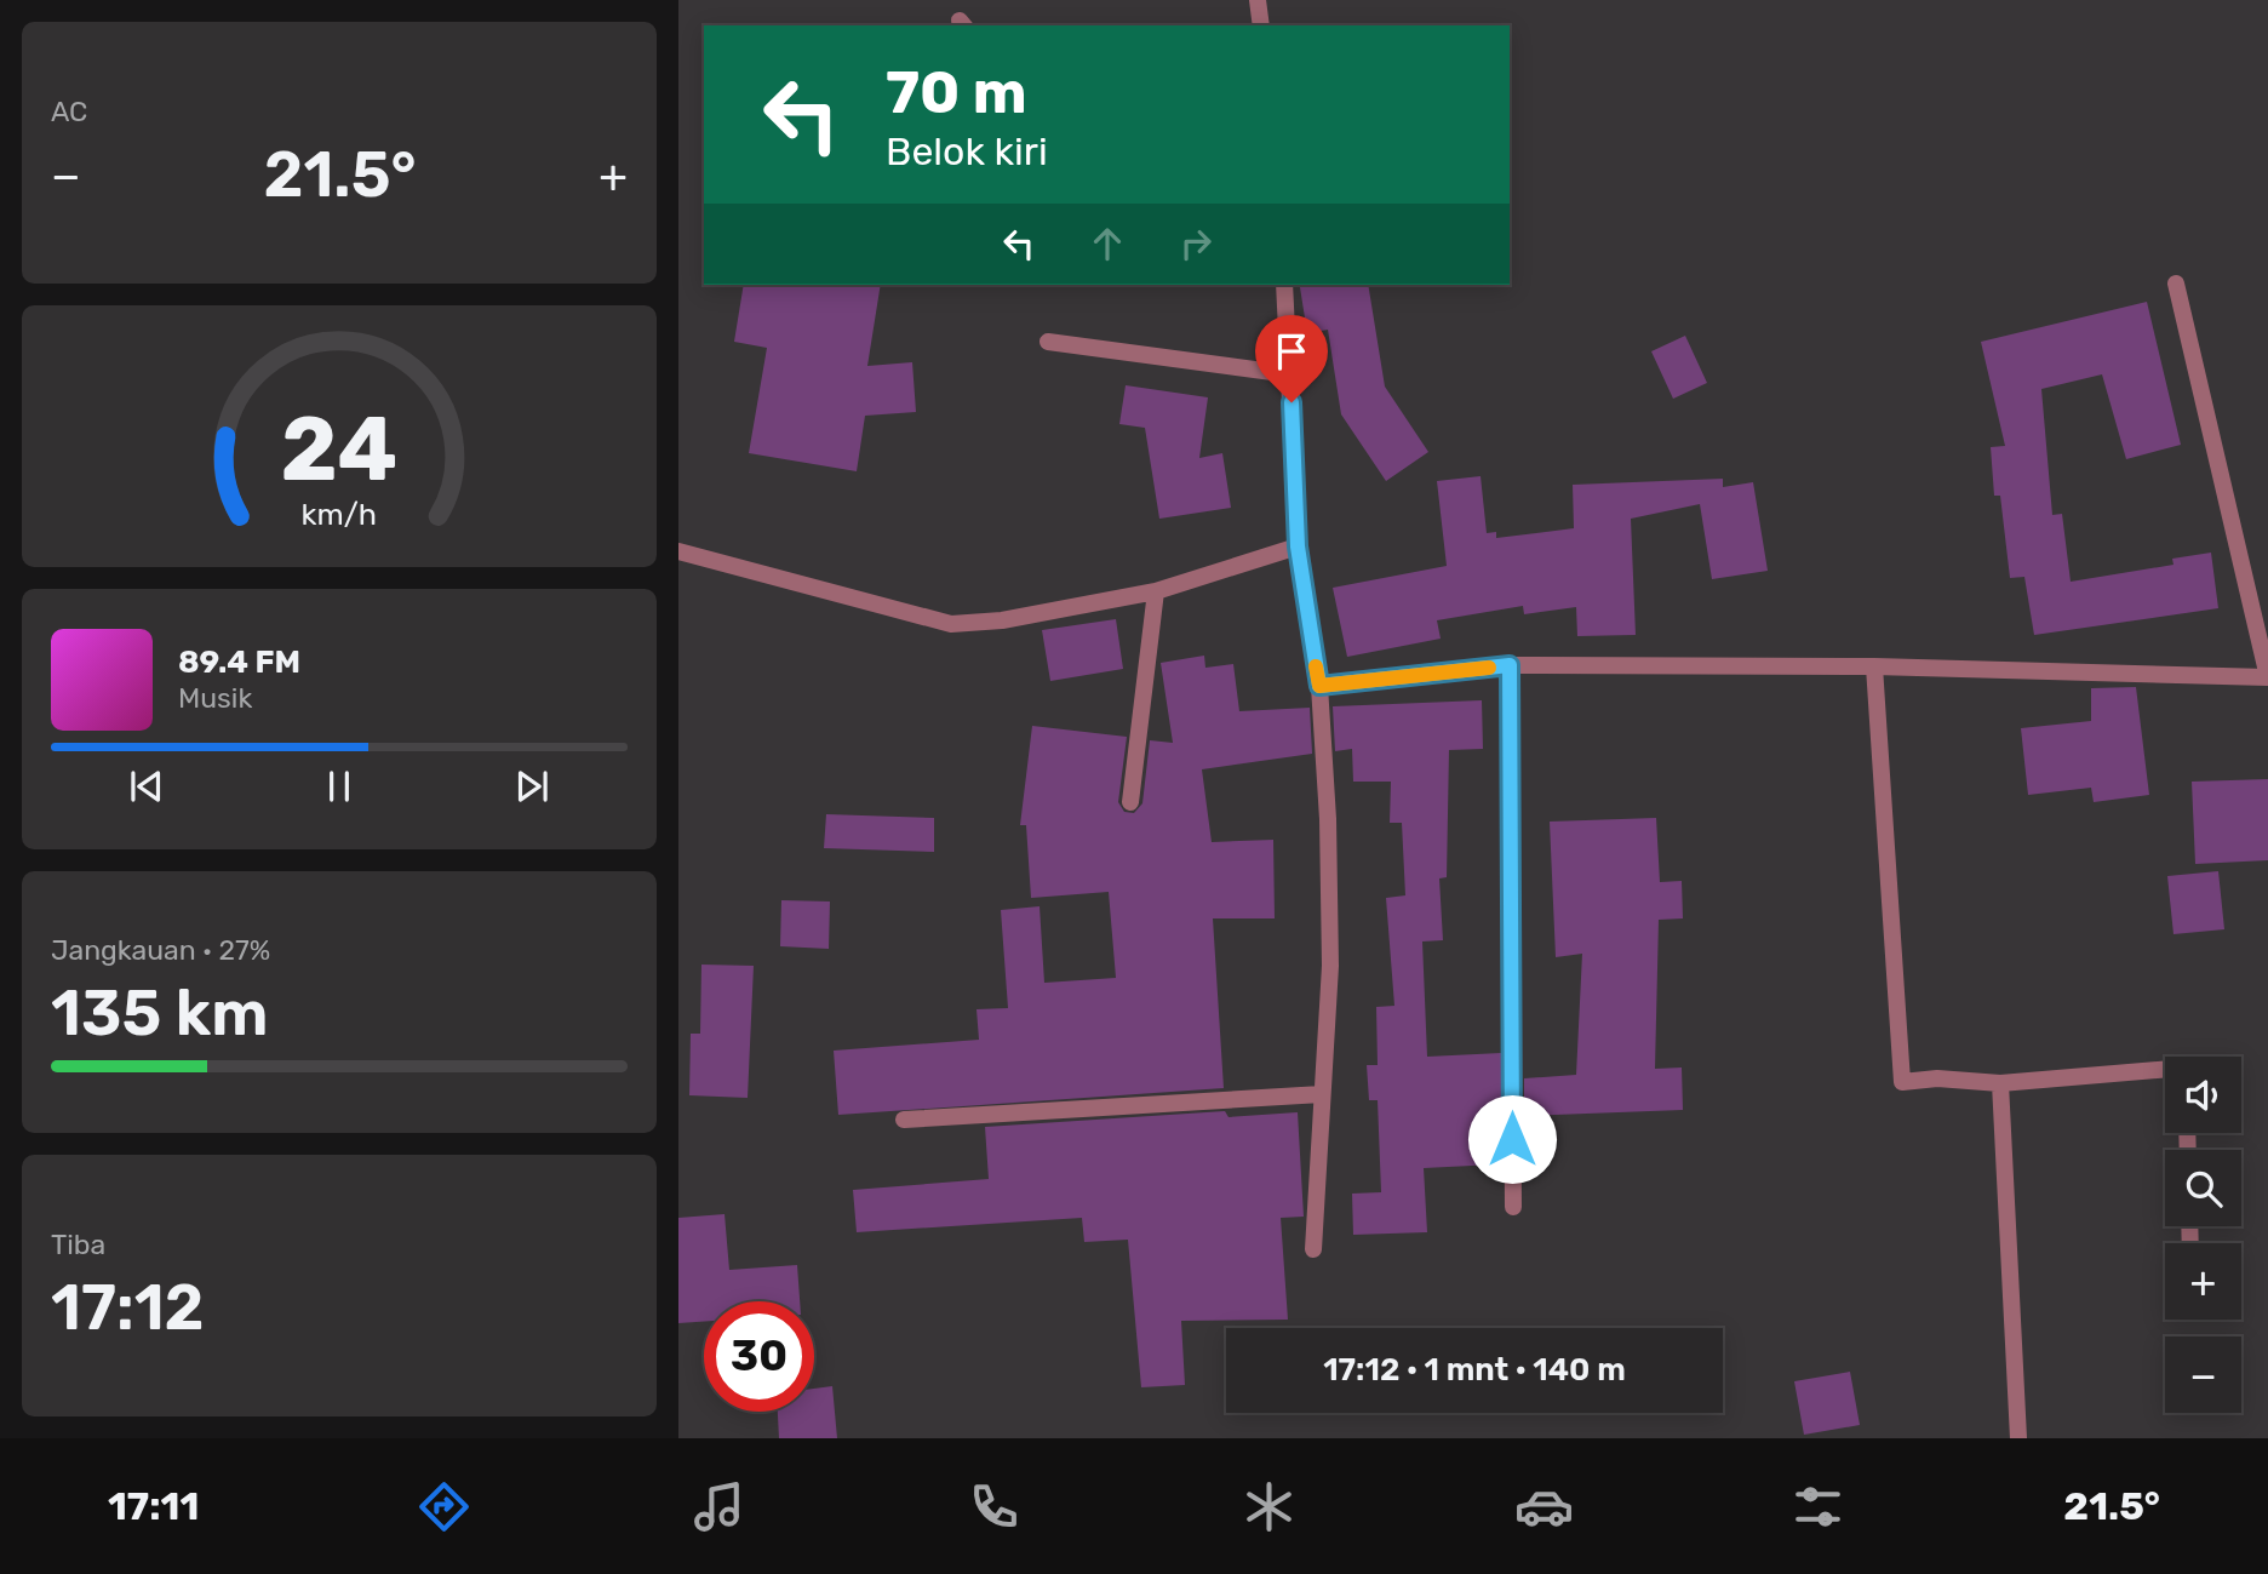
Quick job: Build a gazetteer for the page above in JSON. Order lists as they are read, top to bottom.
{
  "page": {
    "tile": [
      "AC",
      ["Jangkauan · 27%", "135 km"],
      ["Tiba", "17:12"]
    ],
    "turn": ["70 m", "Belok kiri"],
    "heat": ["−", "21.5°", "+"],
    "song": ["89.4 FM", "Musik"],
    "map_buttons": ["+", "−"],
    "limit": "30",
    "trip": "17:12 · 1 mnt · 140 m",
    "tabs": ["17:11", "21.5°"],
    "gauge": ["24", "km/h"]
  }
}
